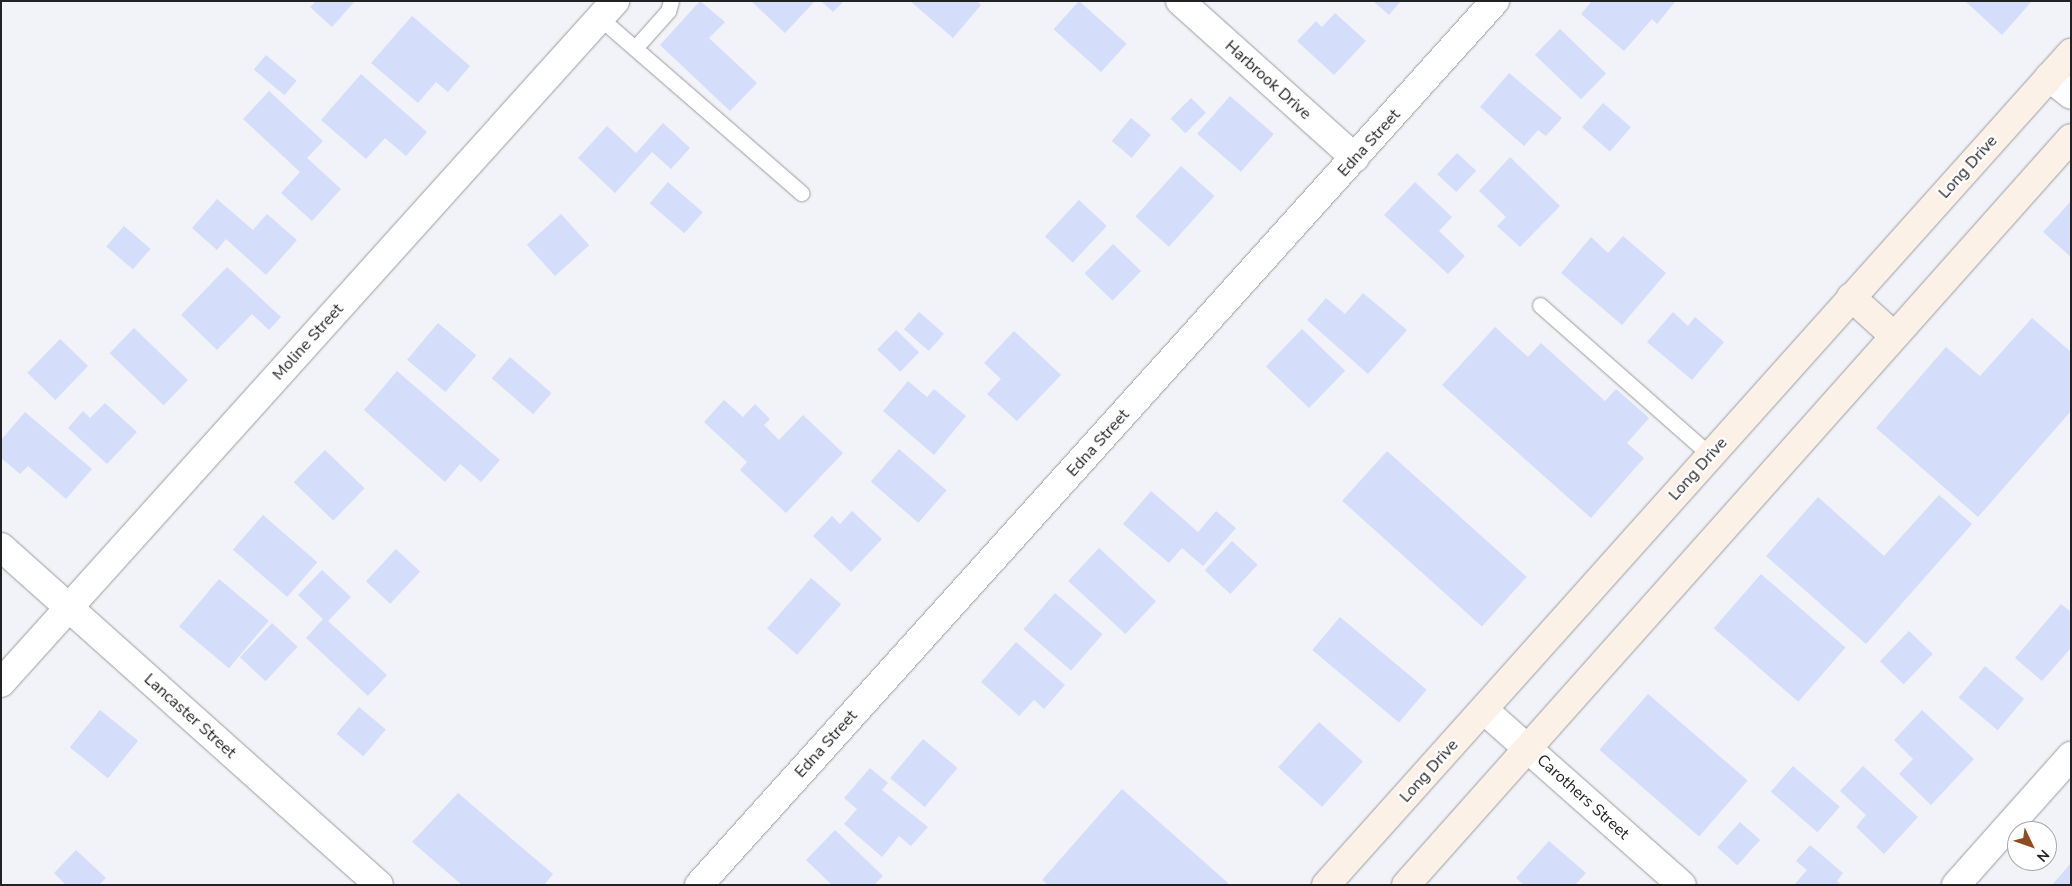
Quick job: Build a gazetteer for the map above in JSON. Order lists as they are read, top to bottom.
{
  "streets": {
    "main road": ["Long Drive"],
    "street": [
      "Harbrook Drive",
      "Edna Street",
      "Moline Street",
      "Lancaster Street",
      "Carothers Street"
    ]
  },
  "crossings": [
    ["Harbrook Drive", "Edna Street"],
    ["Long Drive", "Carothers Street"],
    ["Moline Street", "Lancaster Street"]
  ],
  "north": "bottom right"
}
